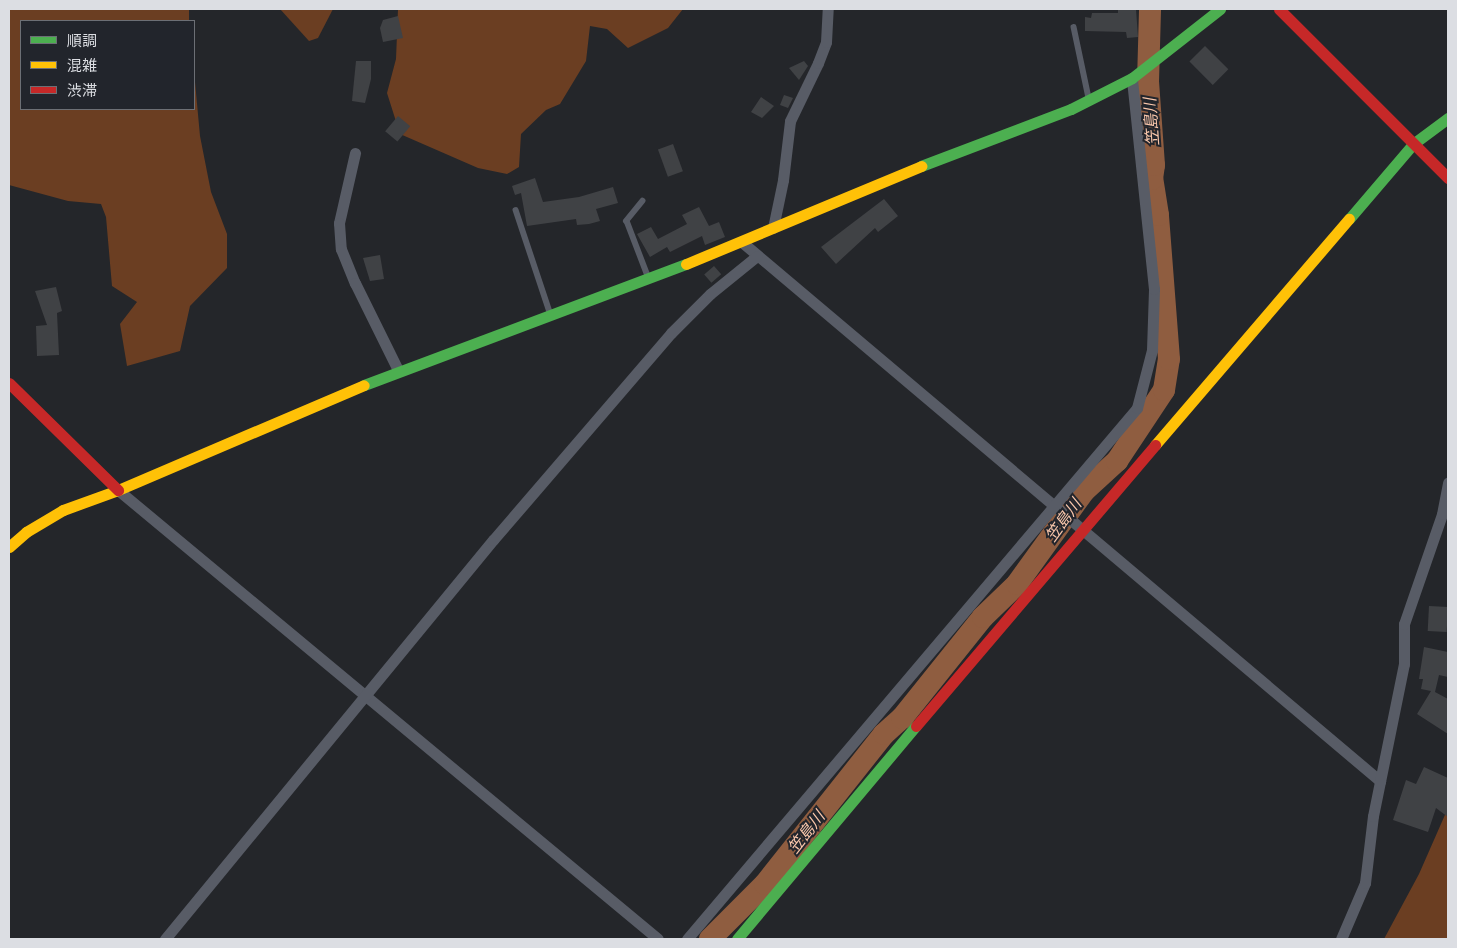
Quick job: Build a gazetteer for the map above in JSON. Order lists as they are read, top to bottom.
{
  "water": ["笠島川"],
  "legend": ["順調", "混雑", "渋滞"]
}
